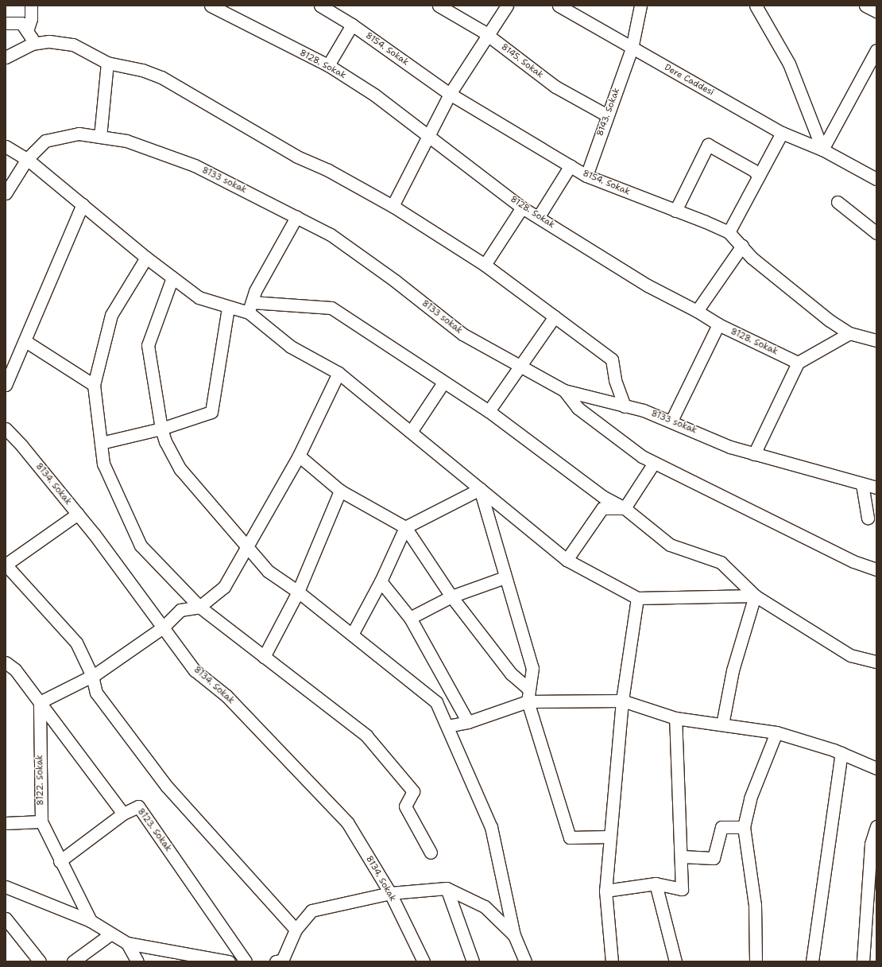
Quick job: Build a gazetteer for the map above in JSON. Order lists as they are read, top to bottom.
{
  "streets": {
    "street": [
      "8154. Sokak",
      "8145. Sokak",
      "8128. Sokak",
      "Dere Caddesi",
      "8143. Sokak",
      "8133 sokak",
      "8134. Sokak",
      "8122. Sokak",
      "8123. Sokak"
    ]
  },
  "crossings": [
    ["8154. Sokak", "8143. Sokak"],
    ["8145. Sokak", "8143. Sokak"],
    ["Dere Caddesi", "8143. Sokak"],
    ["8122. Sokak", "8123. Sokak"]
  ]
}
